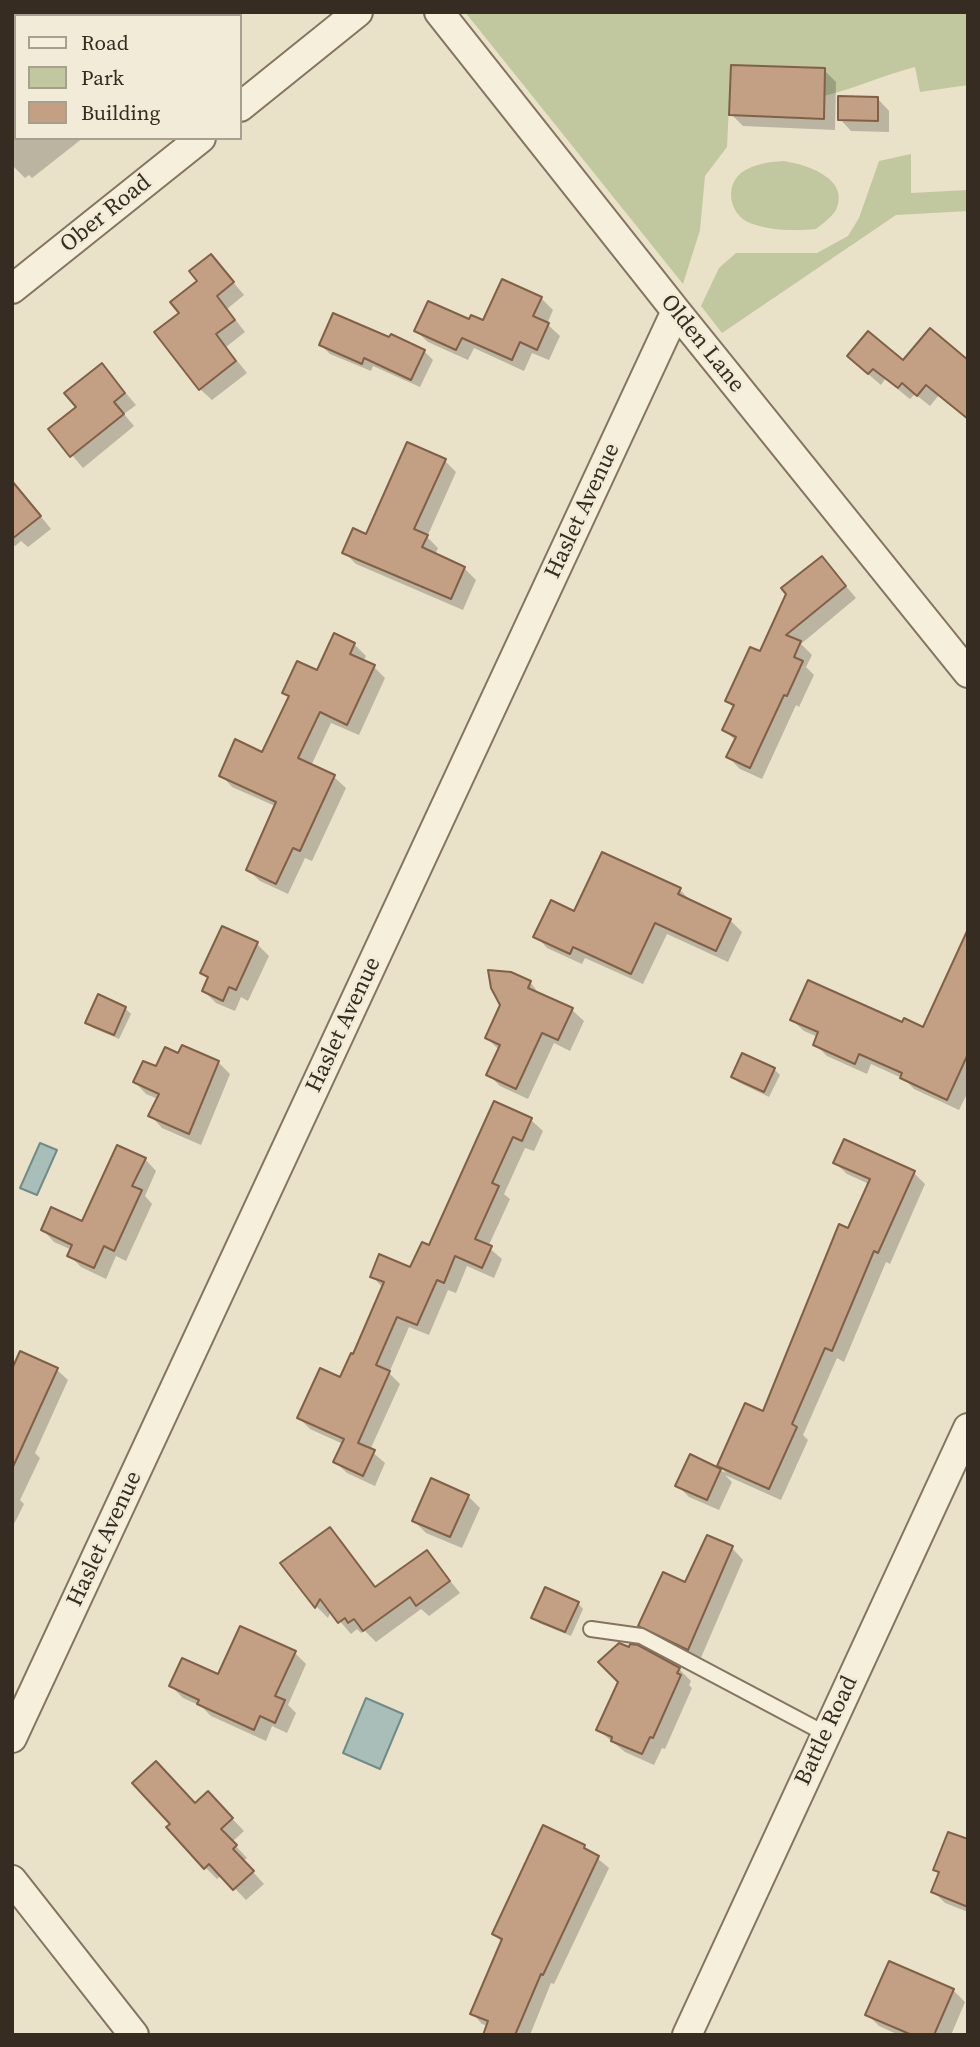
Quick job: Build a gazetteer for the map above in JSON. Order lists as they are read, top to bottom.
{
  "streets": {
    "street": [
      "Ober Road",
      "Olden Lane",
      "Haslet Avenue",
      "Battle Road"
    ]
  },
  "crossings": [
    ["Olden Lane", "Haslet Avenue"]
  ],
  "legend": ["Road", "Park", "Building"]
}
